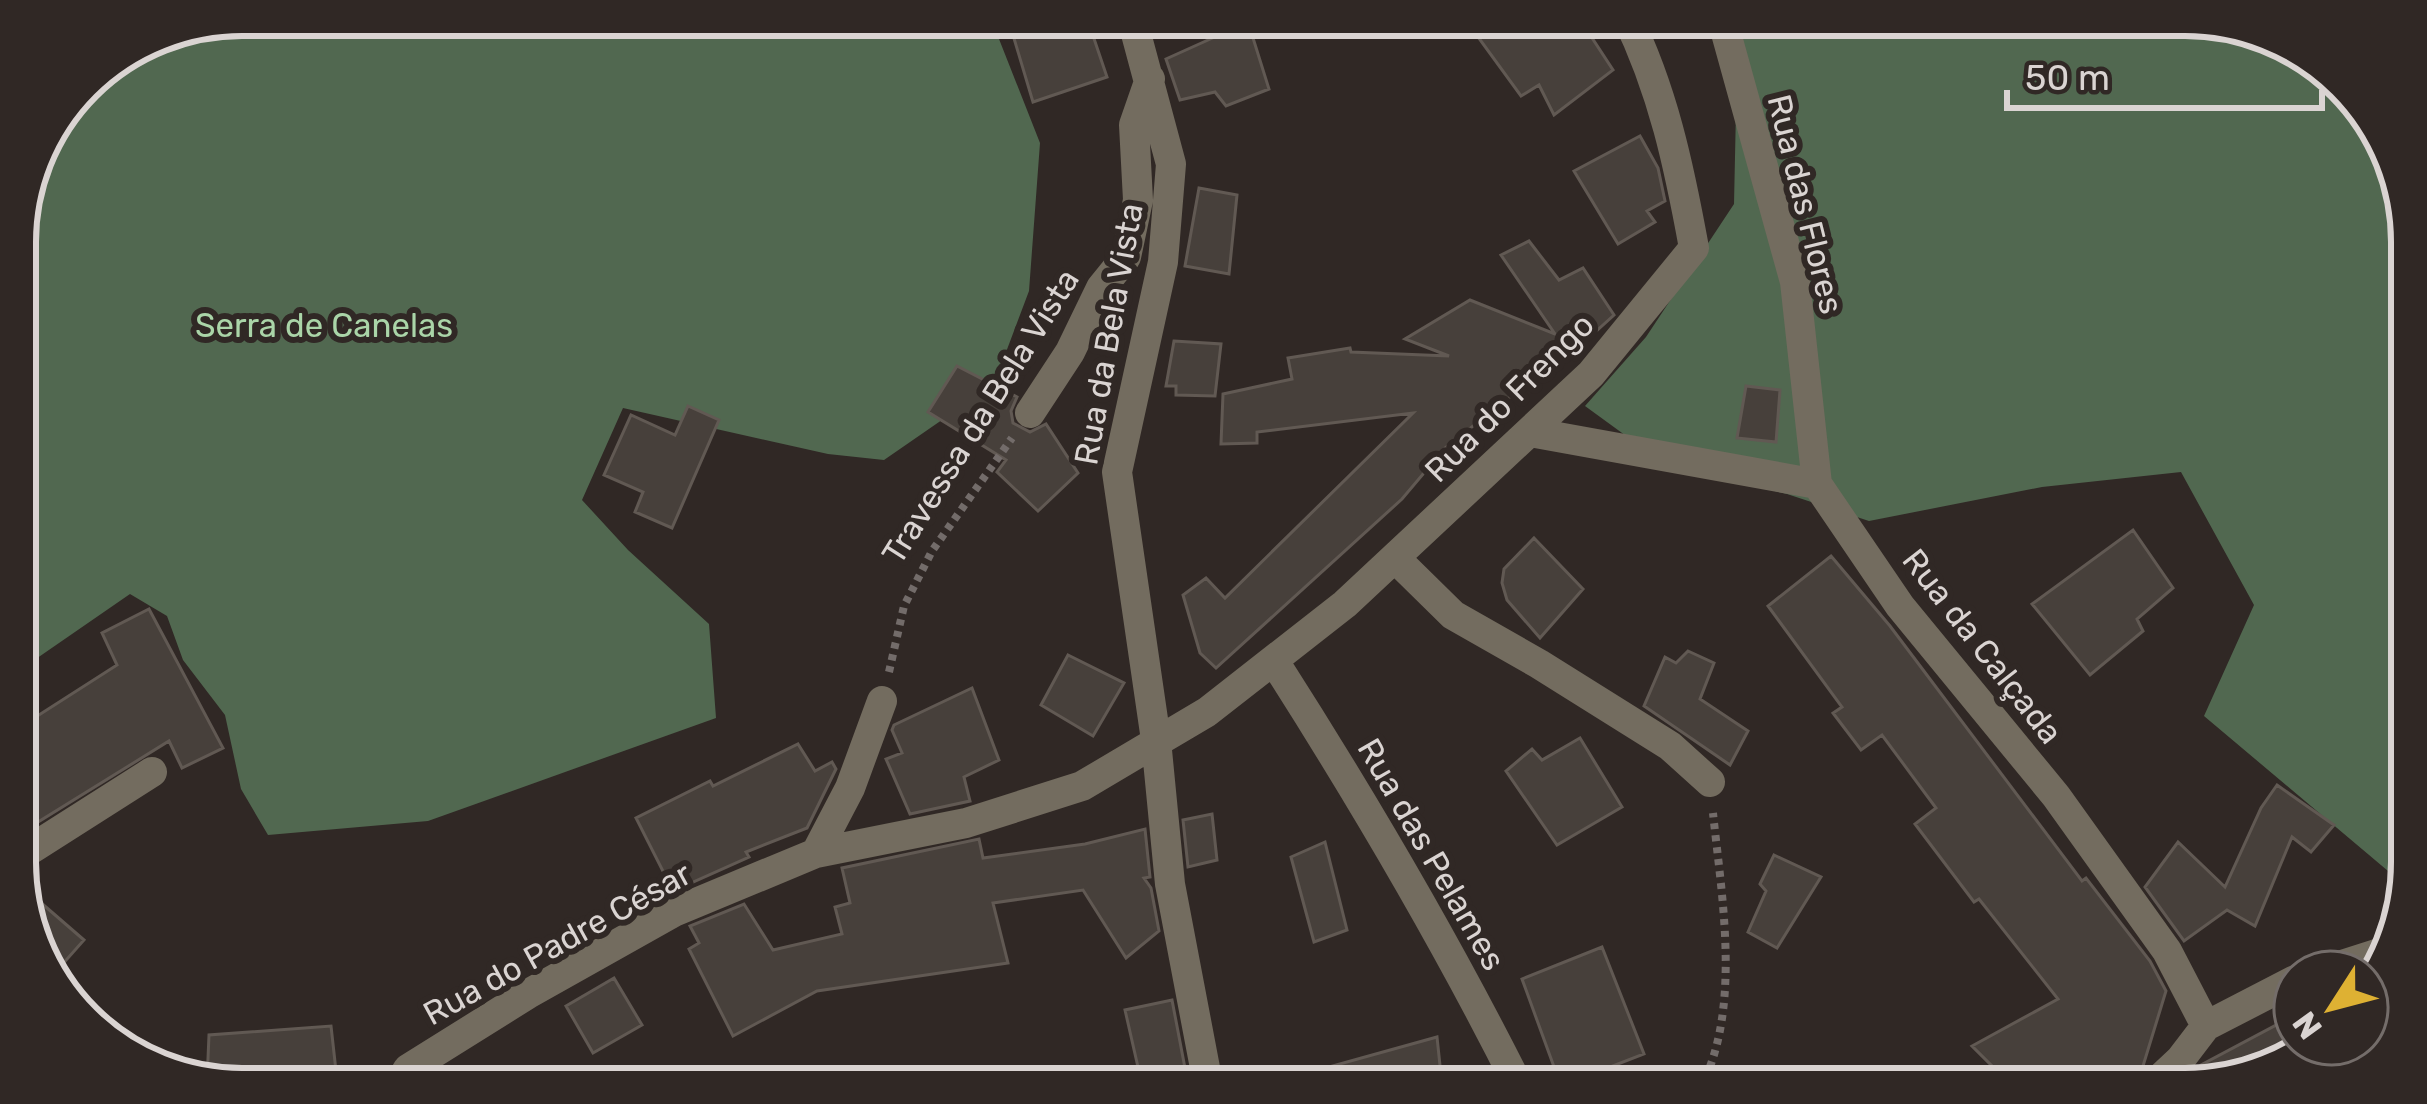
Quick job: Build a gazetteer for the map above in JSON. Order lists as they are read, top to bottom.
{
  "streets": {
    "street": [
      "Rua das Flores",
      "Rua da Bela Vista",
      "Rua do Frengo",
      "Travessa da Bela Vista",
      "Rua da Calçada",
      "Rua das Pelames",
      "Rua do Padre César"
    ]
  },
  "crossings": [
    ["Rua das Flores", "Rua da Calçada"],
    ["Rua da Bela Vista", "Travessa da Bela Vista"],
    ["Rua da Bela Vista", "Rua do Padre César"],
    ["Rua do Frengo", "Rua do Padre César"],
    ["Rua das Pelames", "Rua do Padre César"]
  ],
  "parks": ["Serra de Canelas"],
  "scale_bar": "50 m",
  "north": "bottom left"
}
